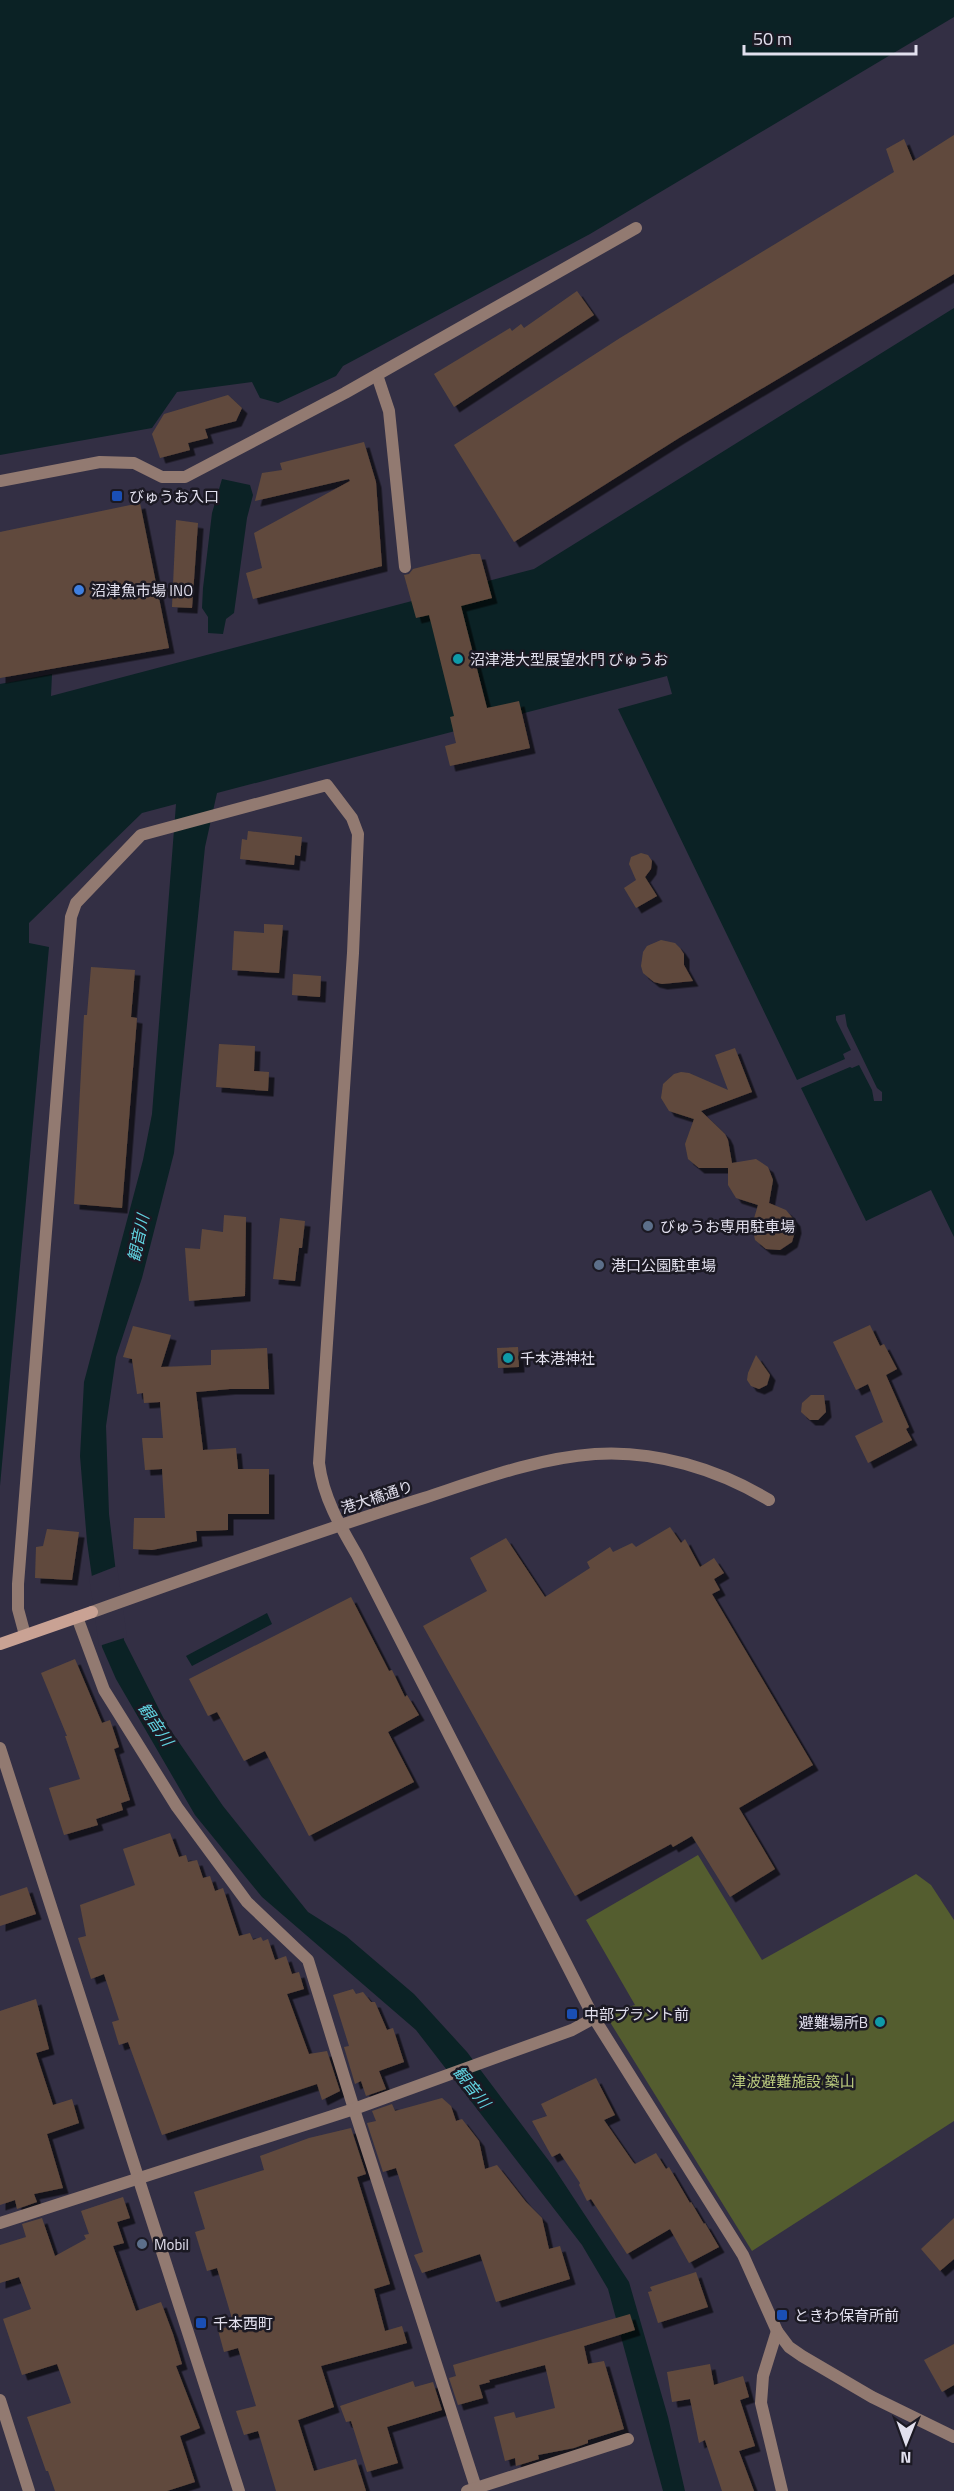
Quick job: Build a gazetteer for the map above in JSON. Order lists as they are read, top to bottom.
{
  "streets": {
    "main road": ["港大橋通り"]
  },
  "water": ["観音川"],
  "parks": ["津波避難施設 築山"],
  "places": {
    "transit": [
      "びゅうお入口",
      "中部プラント前",
      "ときわ保育所前",
      "千本西町"
    ],
    "other": [
      "沼津魚市場 INO",
      "沼津港大型展望水門 びゅうお",
      "びゅうお専用駐車場",
      "港口公園駐車場",
      "千本港神社",
      "避難場所B",
      "Mobil"
    ]
  },
  "scale_bar": "50 m",
  "north": "bottom"
}
